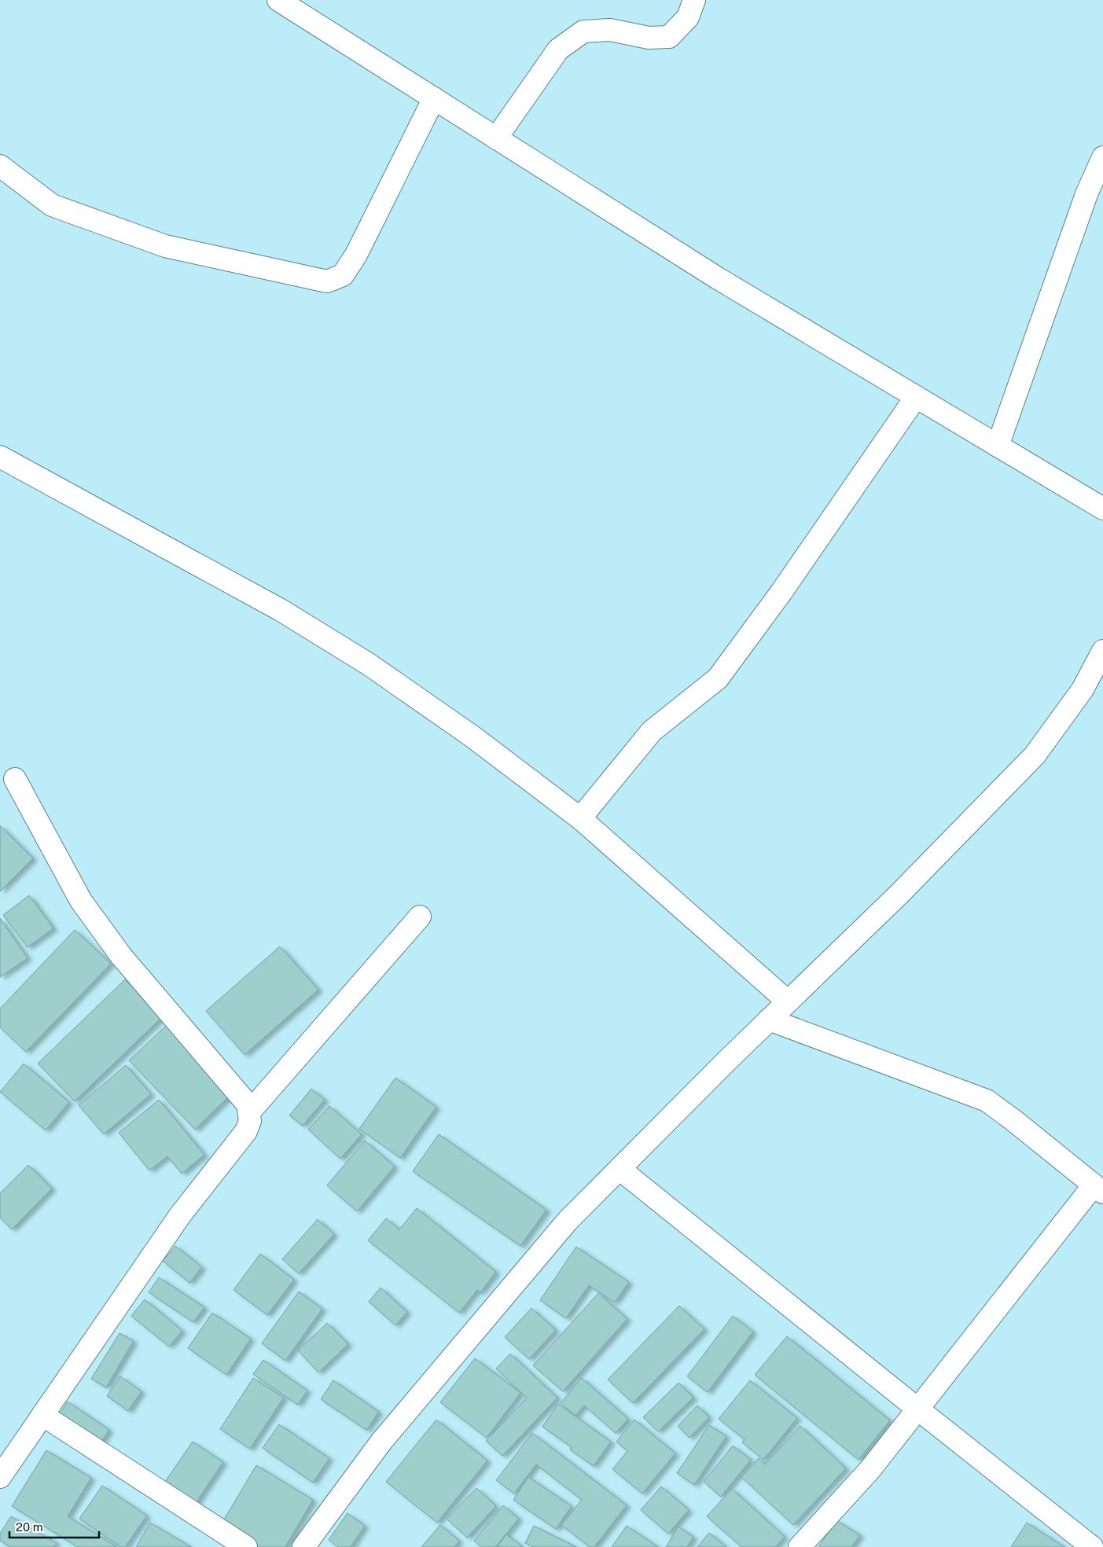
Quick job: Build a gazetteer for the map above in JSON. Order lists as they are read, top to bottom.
{
  "scale_bar": "20 m"
}
